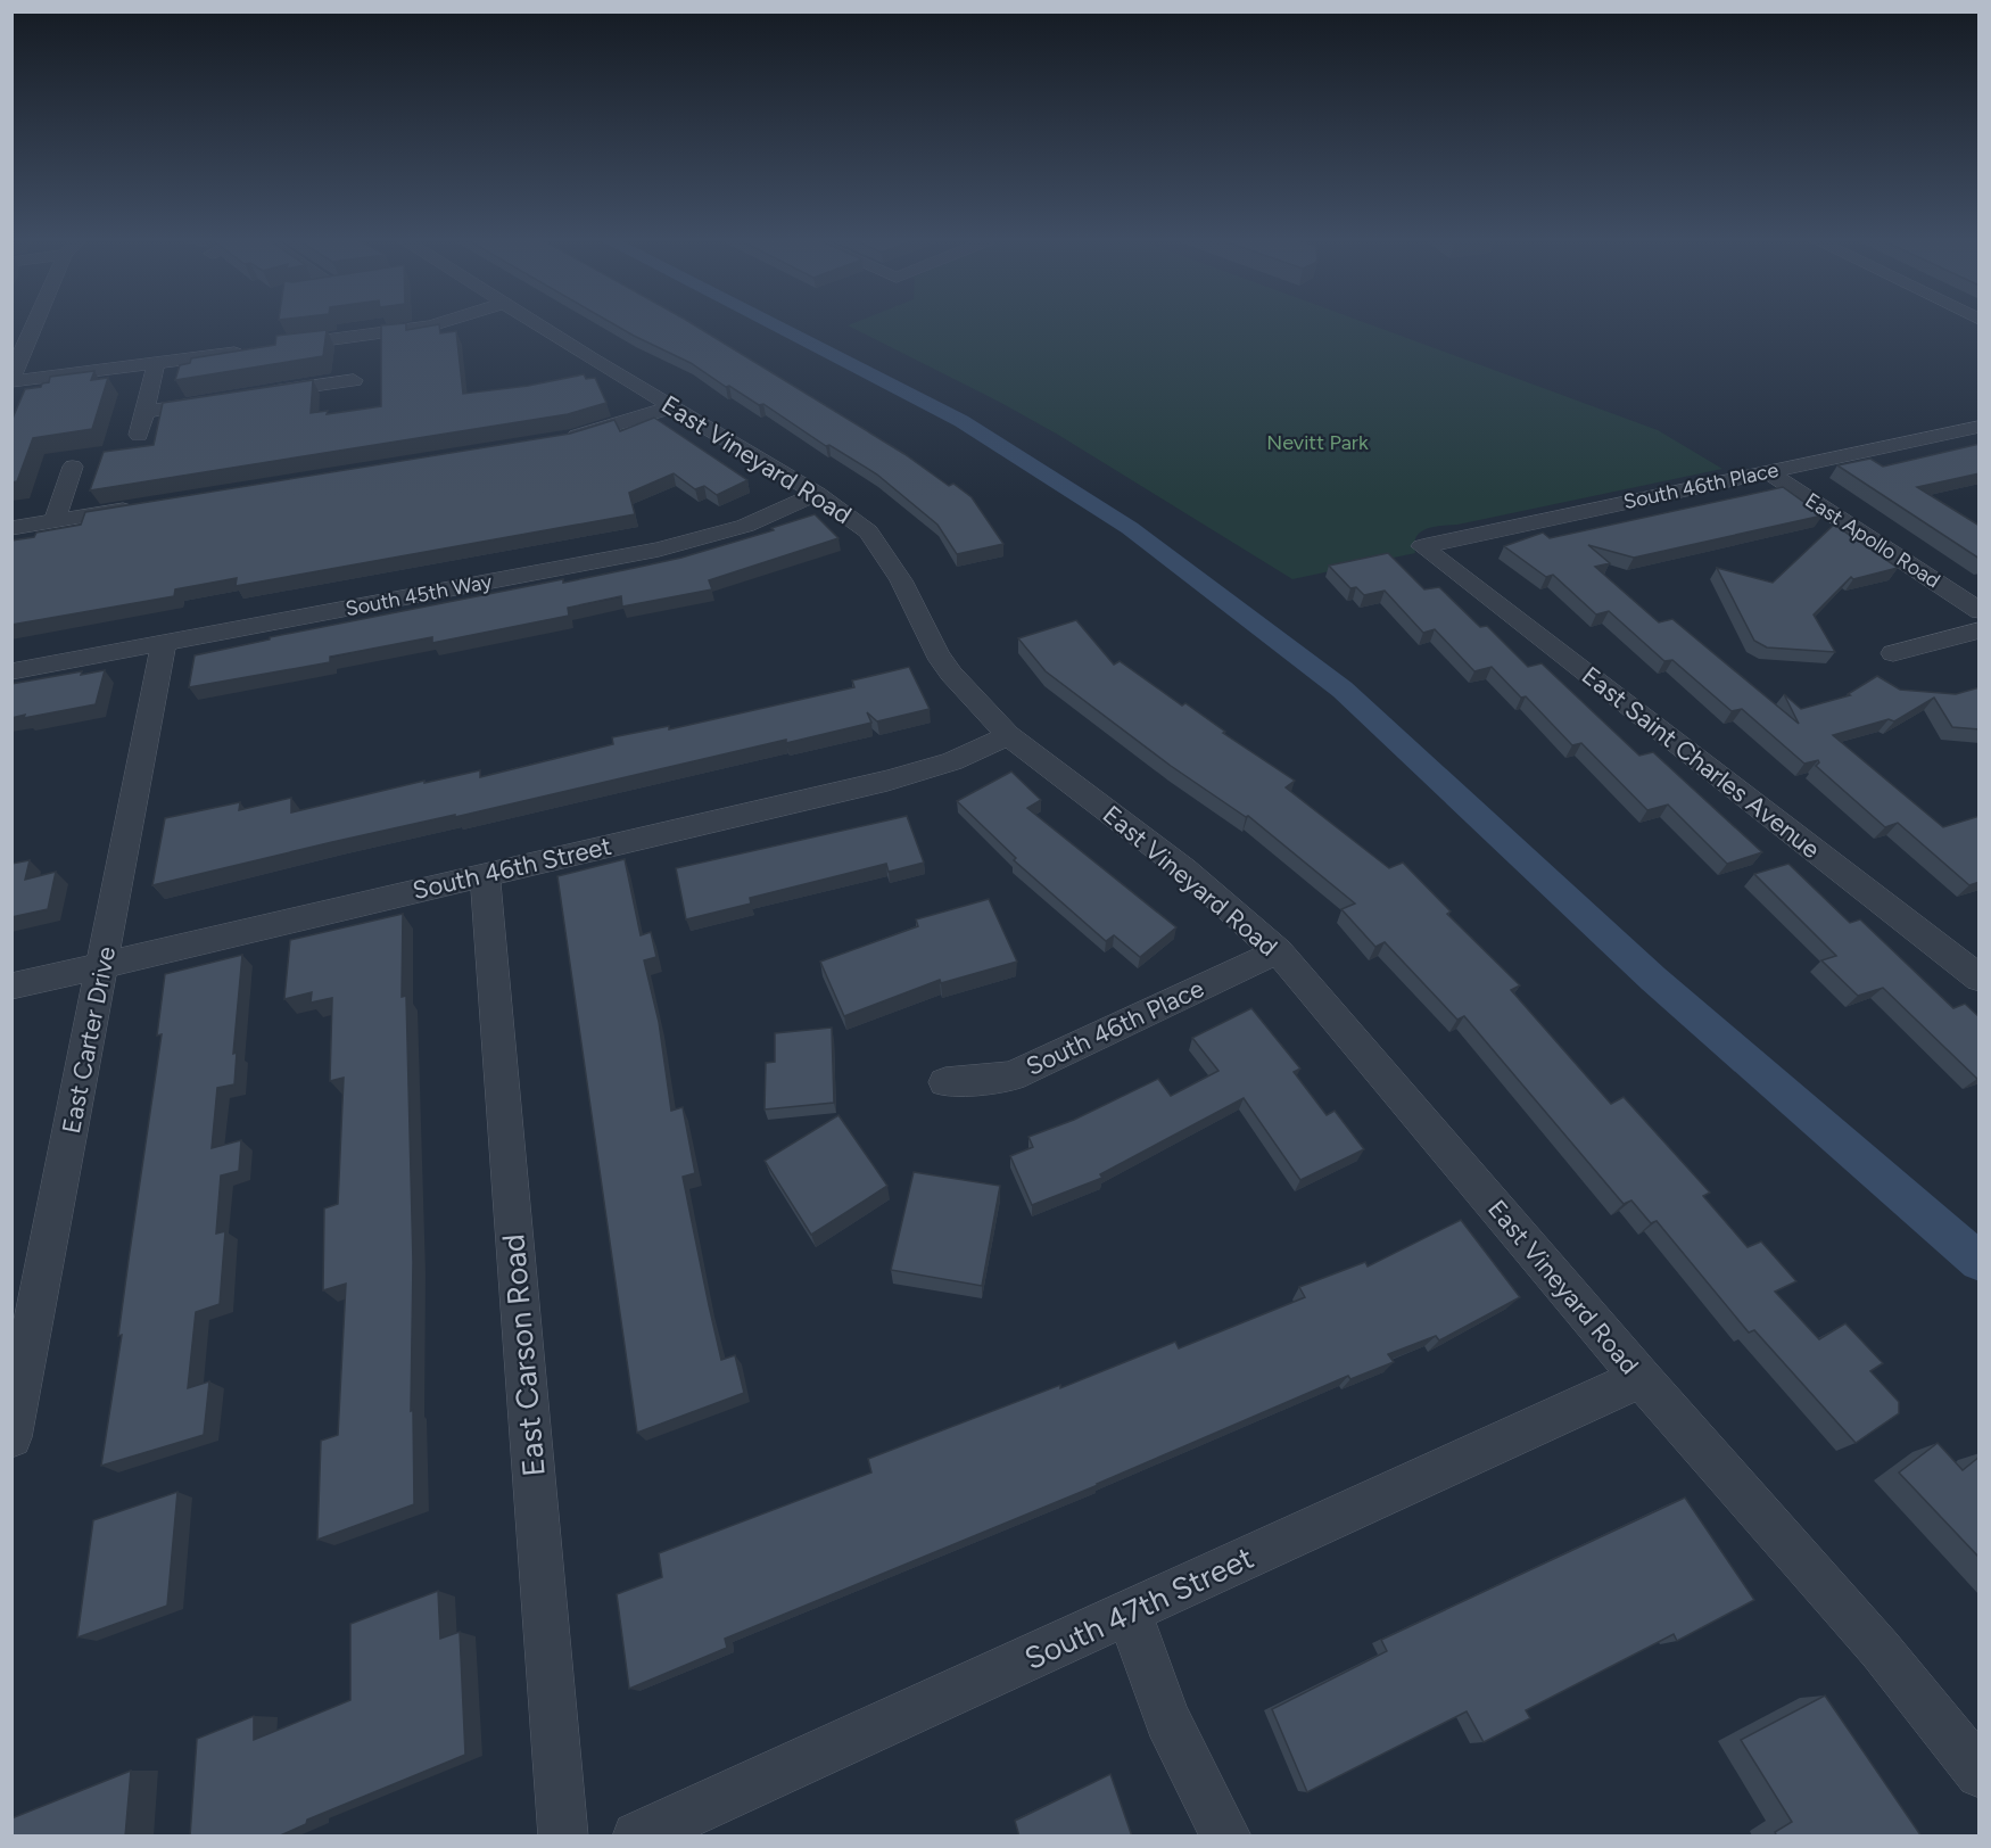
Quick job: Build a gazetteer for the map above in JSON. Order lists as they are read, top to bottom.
{
  "streets": {
    "street": [
      "East Vineyard Road",
      "South 46th Place",
      "East Apollo Road",
      "South 45th Way",
      "East Saint Charles Avenue",
      "South 46th Street",
      "East Carter Drive",
      "East Carson Road",
      "South 47th Street"
    ]
  },
  "crossings": [
    ["East Vineyard Road", "South 46th Place"],
    ["East Vineyard Road", "South 45th Way"],
    ["East Vineyard Road", "South 46th Street"],
    ["East Vineyard Road", "South 47th Street"],
    ["South 46th Place", "East Apollo Road"],
    ["South 46th Place", "East Saint Charles Avenue"],
    ["South 45th Way", "East Carter Drive"],
    ["South 46th Street", "East Carter Drive"],
    ["South 46th Street", "East Carson Road"]
  ],
  "parks": ["Nevitt Park"]
}
